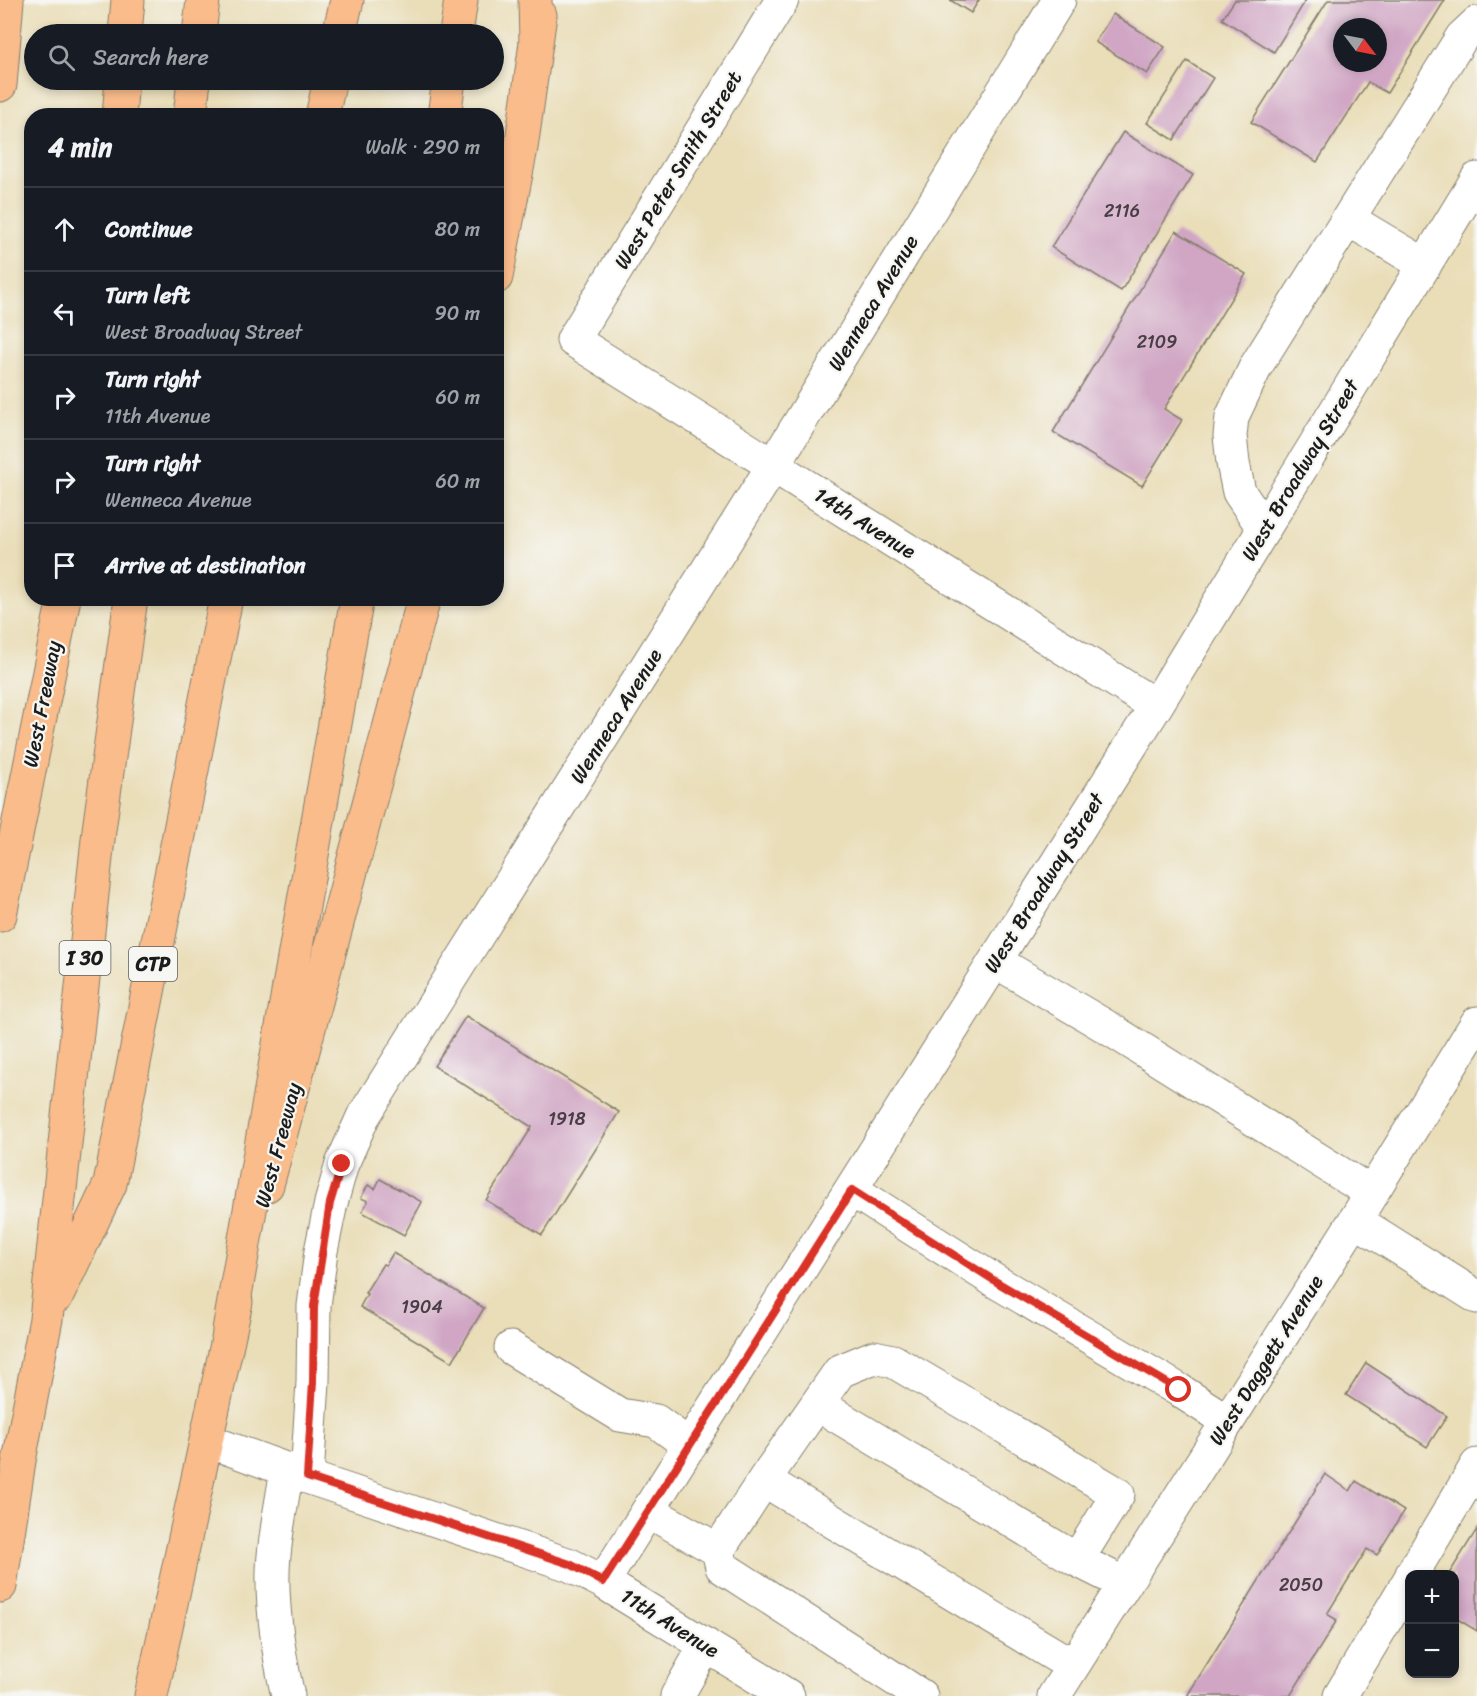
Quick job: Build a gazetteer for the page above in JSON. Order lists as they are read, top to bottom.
{
  "streets": {
    "main road": ["West Freeway", "I 30", "CTP"],
    "street": [
      "West Peter Smith Street",
      "Wenneca Avenue",
      "West Broadway Street",
      "14th Avenue",
      "West Daggett Avenue",
      "11th Avenue"
    ]
  },
  "crossings": [
    ["West Peter Smith Street", "14th Avenue"],
    ["Wenneca Avenue", "14th Avenue"],
    ["Wenneca Avenue", "11th Avenue"],
    ["West Broadway Street", "14th Avenue"],
    ["West Broadway Street", "11th Avenue"],
    ["West Freeway", "11th Avenue"],
    ["I 30", "CTP"]
  ],
  "house_numbers": [
    "2116",
    "2109",
    "1918",
    "1904",
    "2050"
  ],
  "north": "bottom right",
  "page": {
    "search": "Search here",
    "heading": ["4 min", "Walk · 290 m"],
    "list": [
      ["Continue", "80 m"],
      ["Turn left", "West Broadway Street", "90 m"],
      ["Turn right", "11th Avenue", "60 m"],
      ["Turn right", "Wenneca Avenue", "60 m"],
      "Arrive at destination"
    ],
    "map_buttons": ["+", "−"]
  }
}
